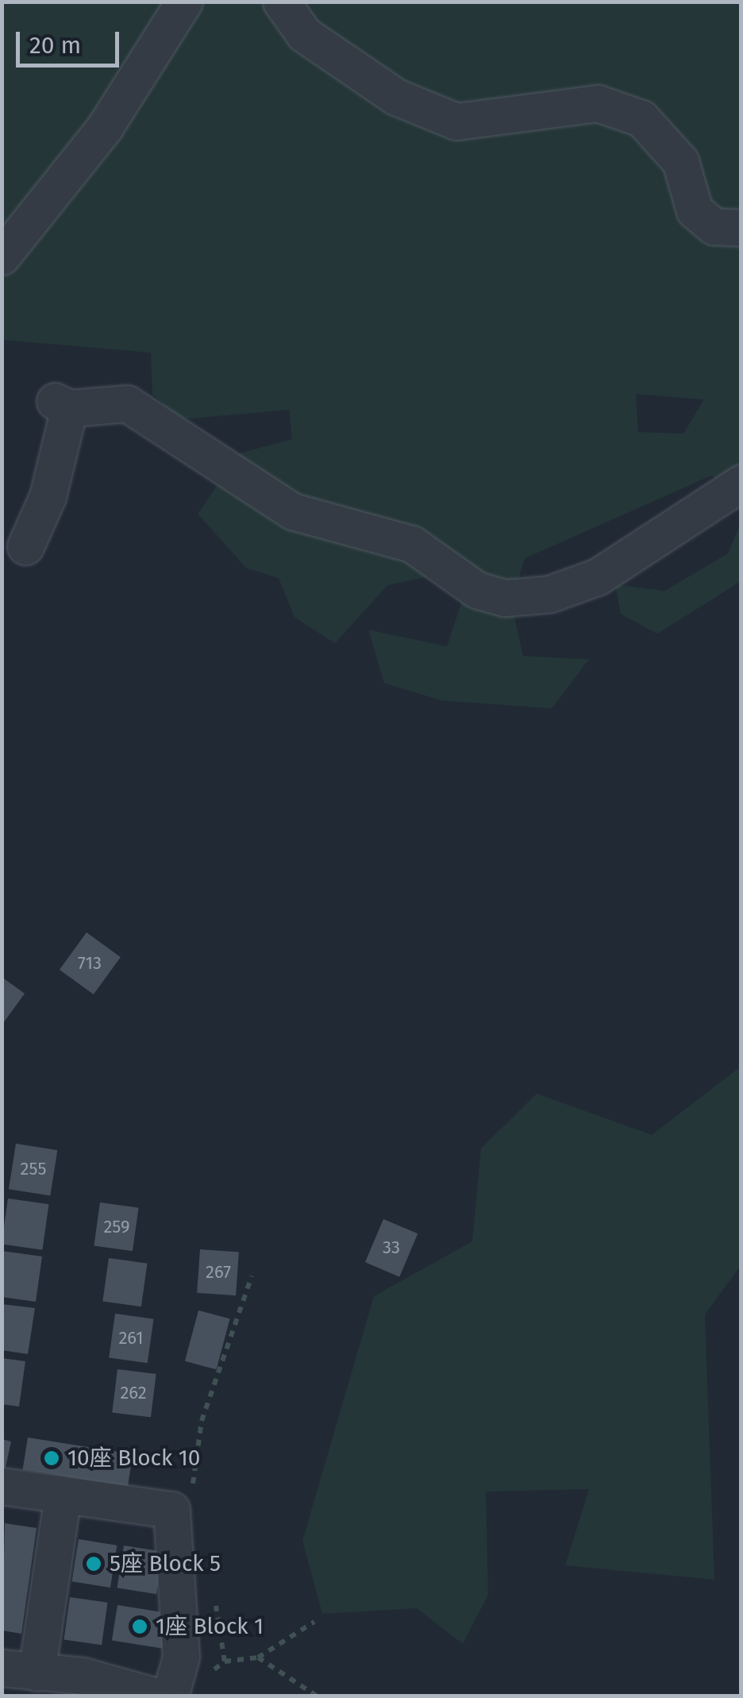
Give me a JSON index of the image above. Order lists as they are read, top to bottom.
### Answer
{
  "places": ["10座 Block 10", "5座 Block 5", "1座 Block 1"],
  "house_numbers": [
    "713",
    "255",
    "259",
    "33",
    "267",
    "261",
    "262"
  ],
  "scale_bar": "20 m"
}
